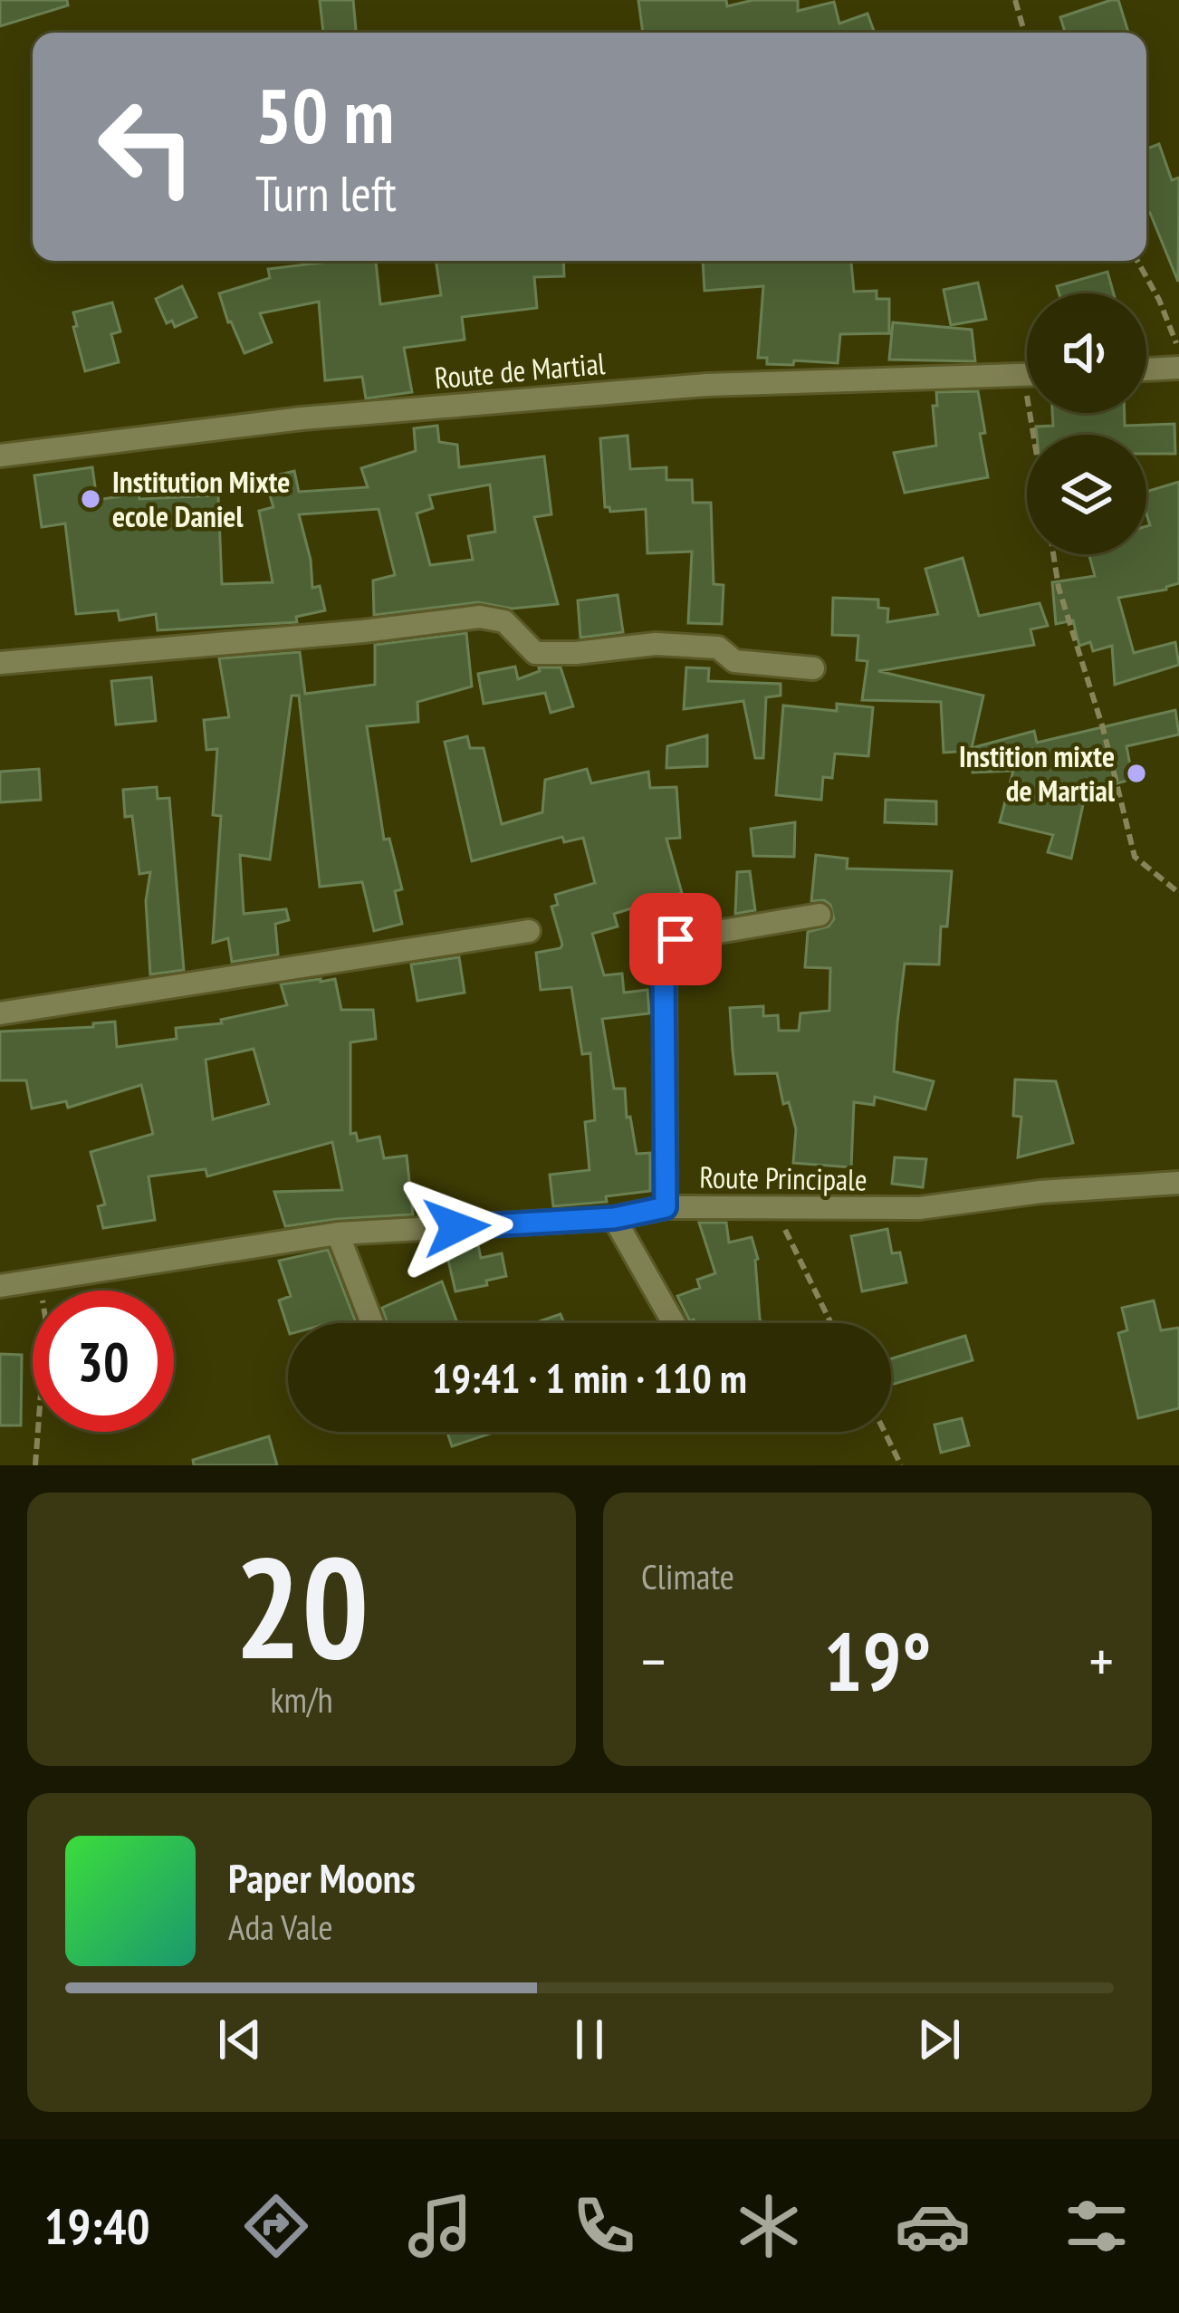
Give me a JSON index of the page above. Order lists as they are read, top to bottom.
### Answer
{
  "streets": {
    "street": ["Route de Martial", "Route Principale"]
  },
  "places": ["Institution Mixte ecole Daniel", "Instition mixte de Martial"],
  "page": {
    "turn": ["50 m", "Turn left"],
    "limit": "30",
    "trip": "19:41 · 1 min · 110 m",
    "tile": [
      ["20", "km/h"],
      "Climate"
    ],
    "heat": ["−", "19°", "+"],
    "song": ["Paper Moons", "Ada Vale"],
    "tabs": "19:40"
  }
}
